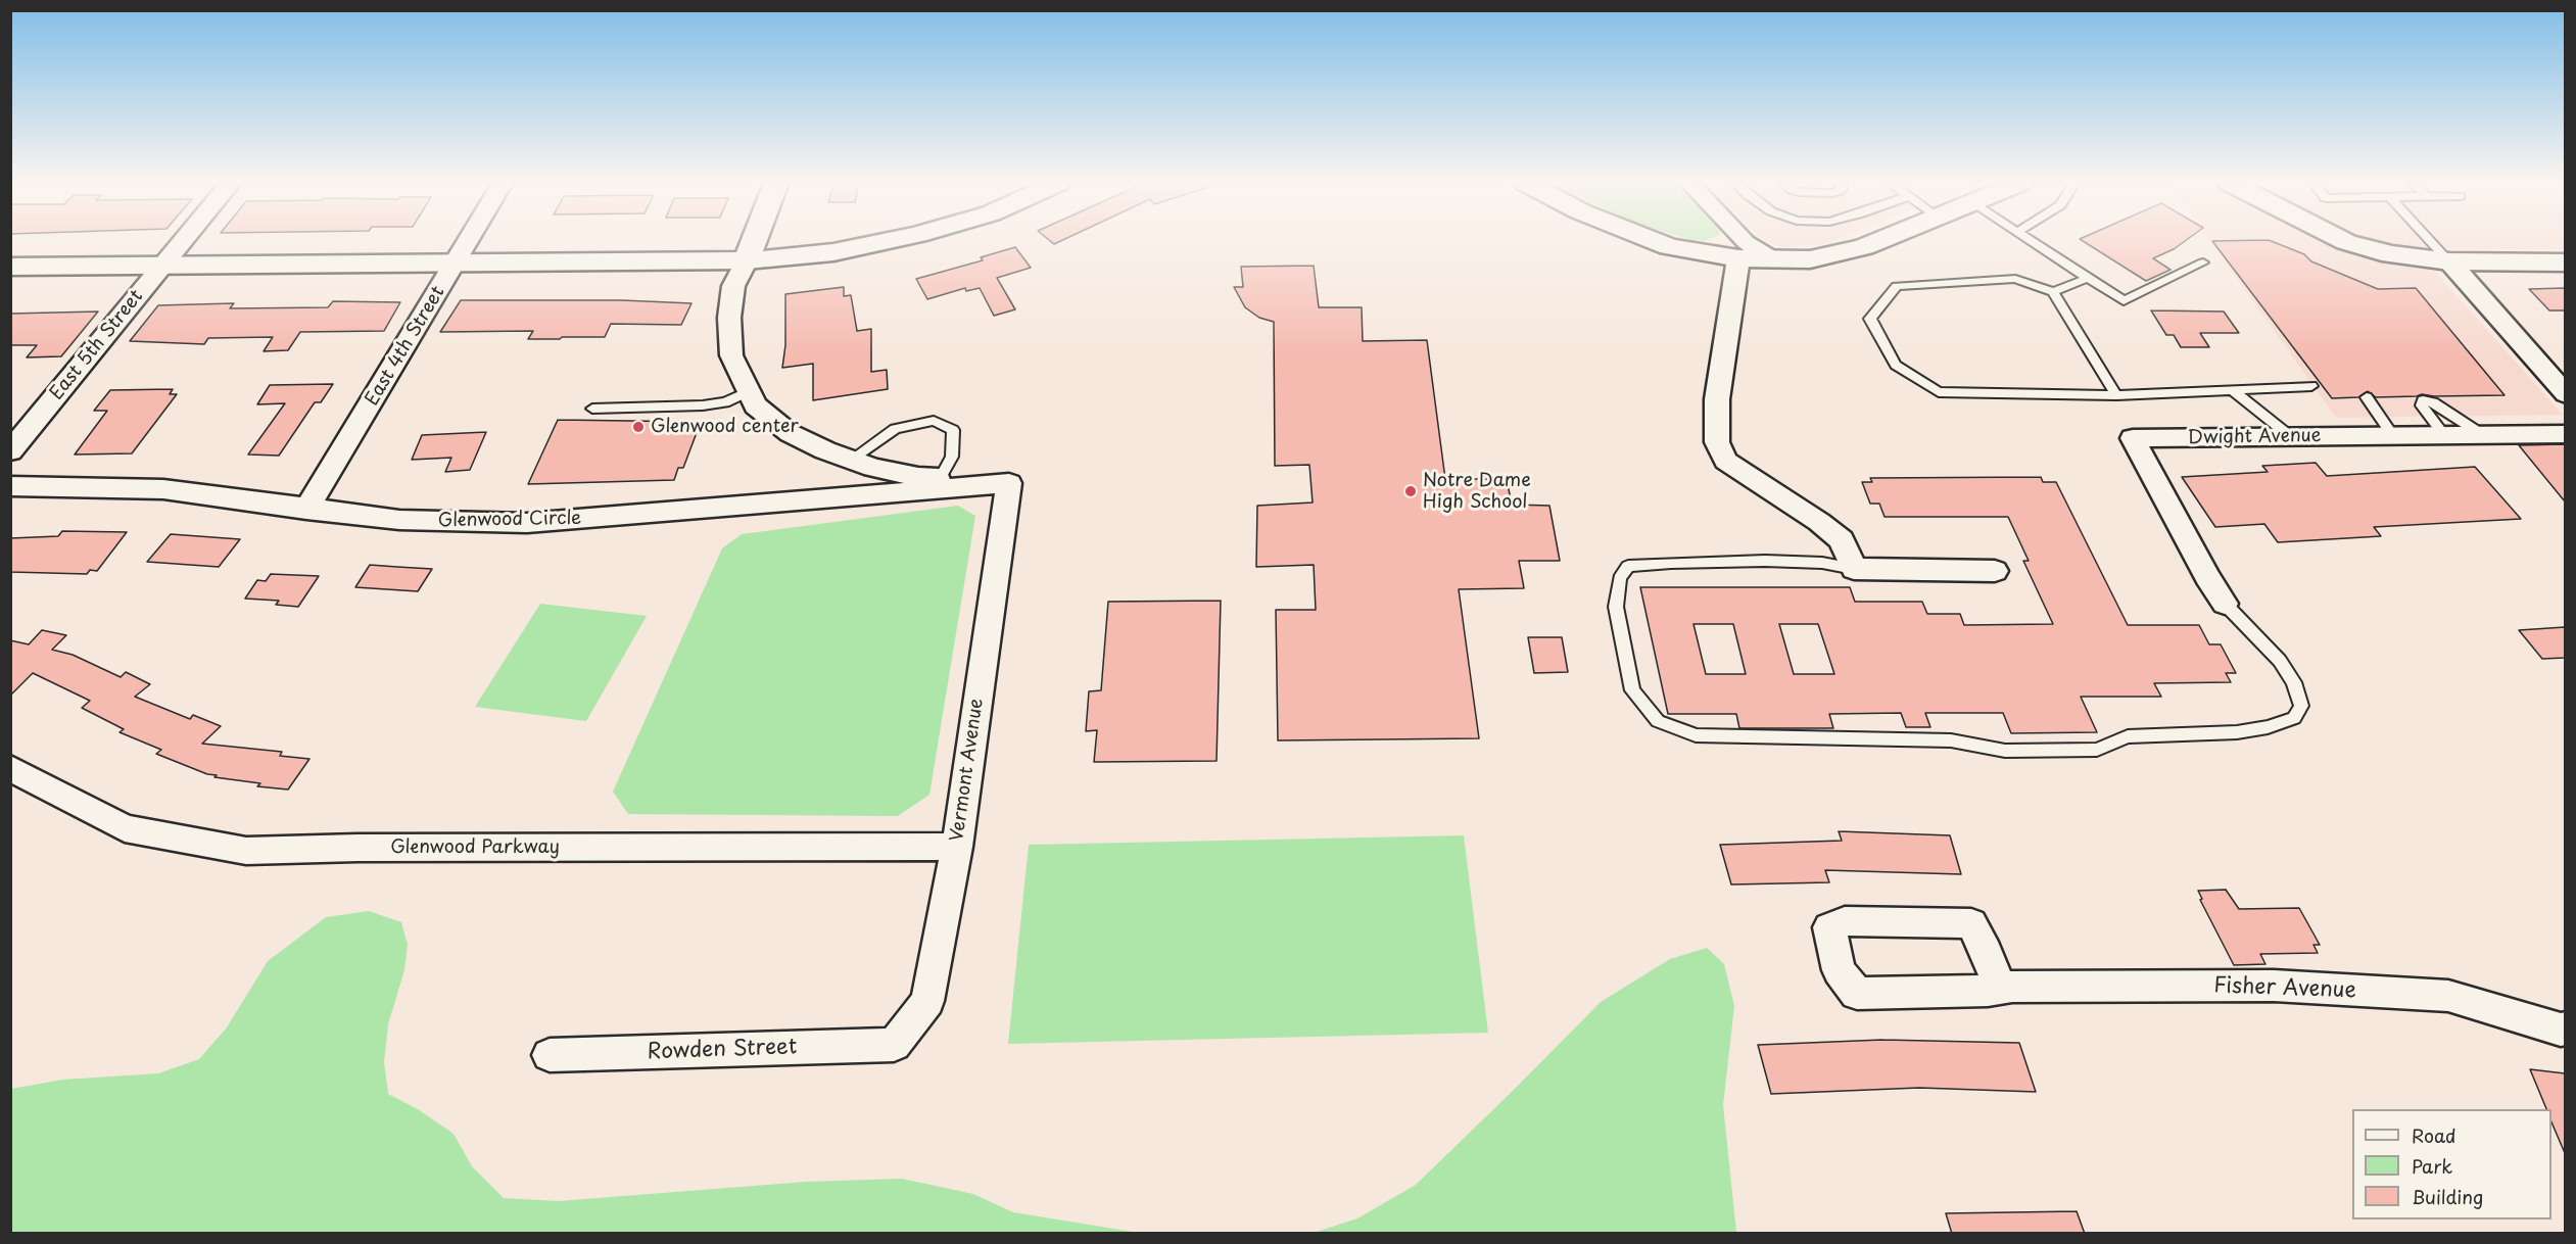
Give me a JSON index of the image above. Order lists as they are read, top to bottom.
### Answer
{
  "streets": {
    "street": [
      "East 5th Street",
      "East 4th Street",
      "Dwight Avenue",
      "Glenwood Circle",
      "Vermont Avenue",
      "Glenwood Parkway",
      "Fisher Avenue",
      "Rowden Street"
    ]
  },
  "crossings": [
    ["East 4th Street", "Glenwood Circle"],
    ["Glenwood Circle", "Vermont Avenue"],
    ["Vermont Avenue", "Glenwood Parkway"],
    ["Vermont Avenue", "Rowden Street"]
  ],
  "places": ["Glenwood center", "Notre Dame High School"],
  "legend": ["Road", "Park", "Building"]
}
